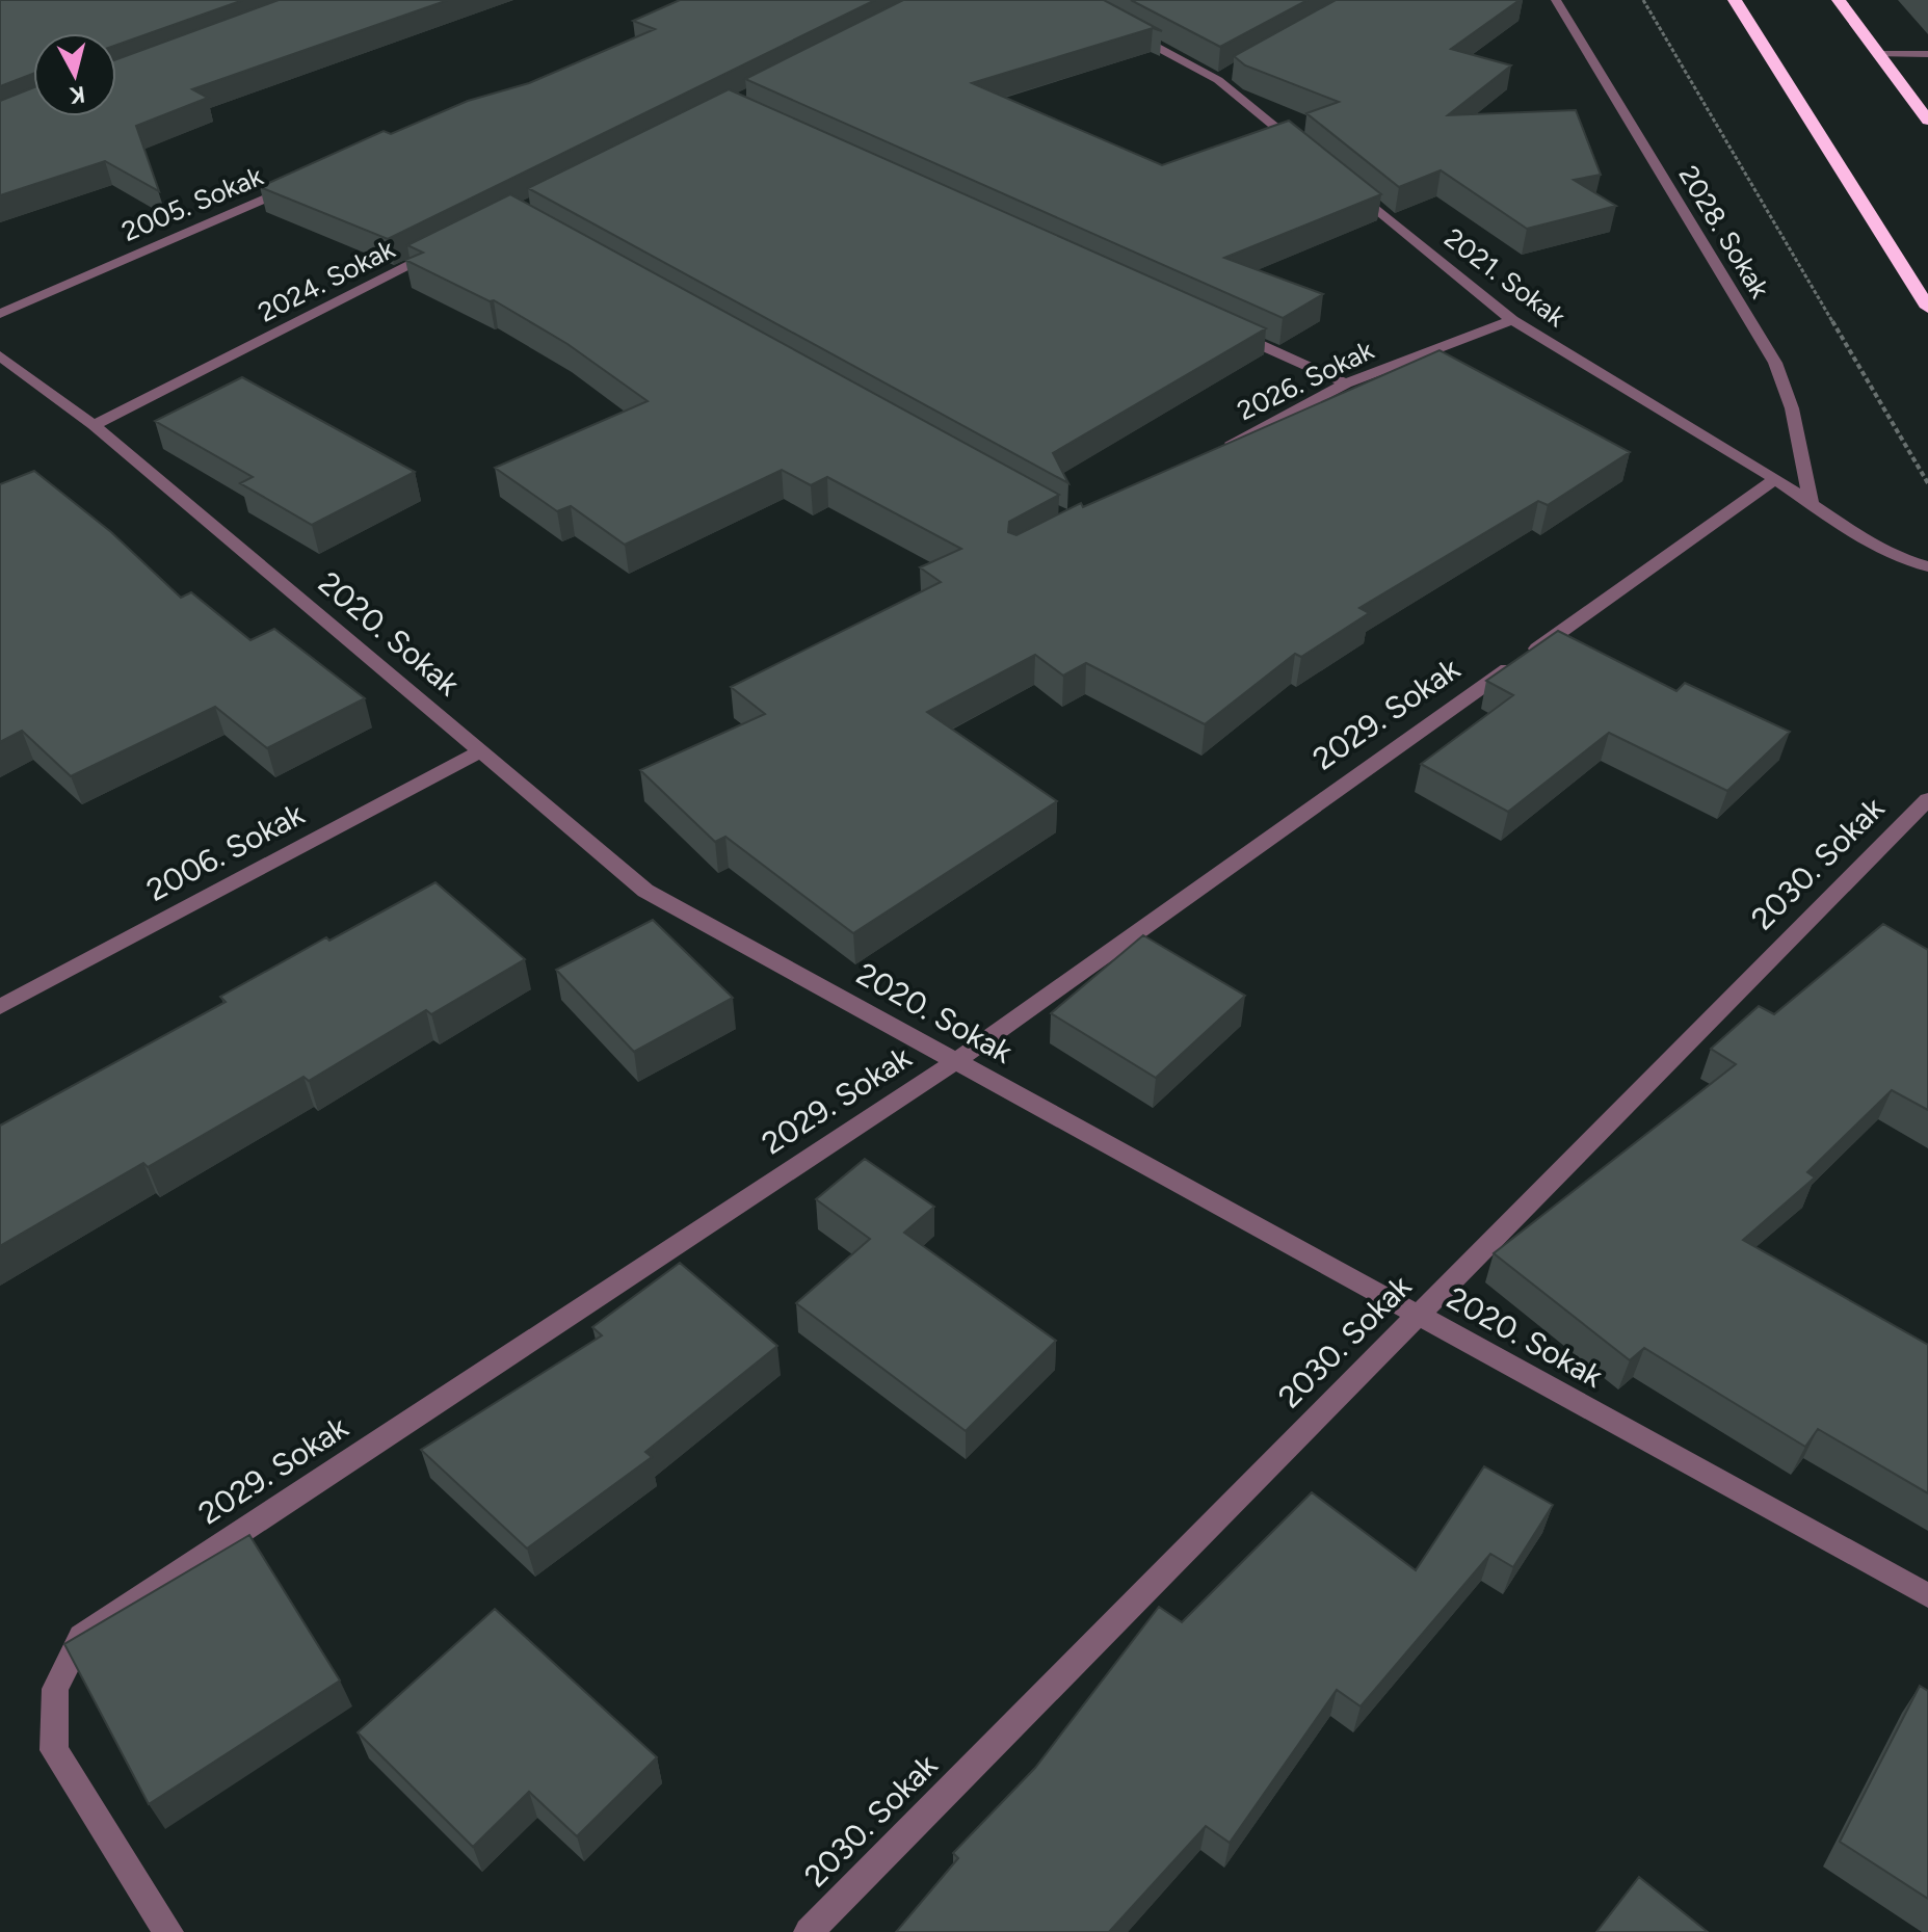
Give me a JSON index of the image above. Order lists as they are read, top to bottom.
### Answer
{
  "streets": {
    "street": [
      "2005. Sokak",
      "2028. Sokak",
      "2021. Sokak",
      "2024. Sokak",
      "2026. Sokak",
      "2020. Sokak",
      "2029. Sokak",
      "2006. Sokak",
      "2030. Sokak"
    ]
  },
  "crossings": [
    ["2028. Sokak", "2021. Sokak"],
    ["2021. Sokak", "2026. Sokak"],
    ["2021. Sokak", "2029. Sokak"],
    ["2024. Sokak", "2020. Sokak"],
    ["2020. Sokak", "2029. Sokak"],
    ["2020. Sokak", "2006. Sokak"],
    ["2020. Sokak", "2030. Sokak"]
  ],
  "north": "bottom"
}
